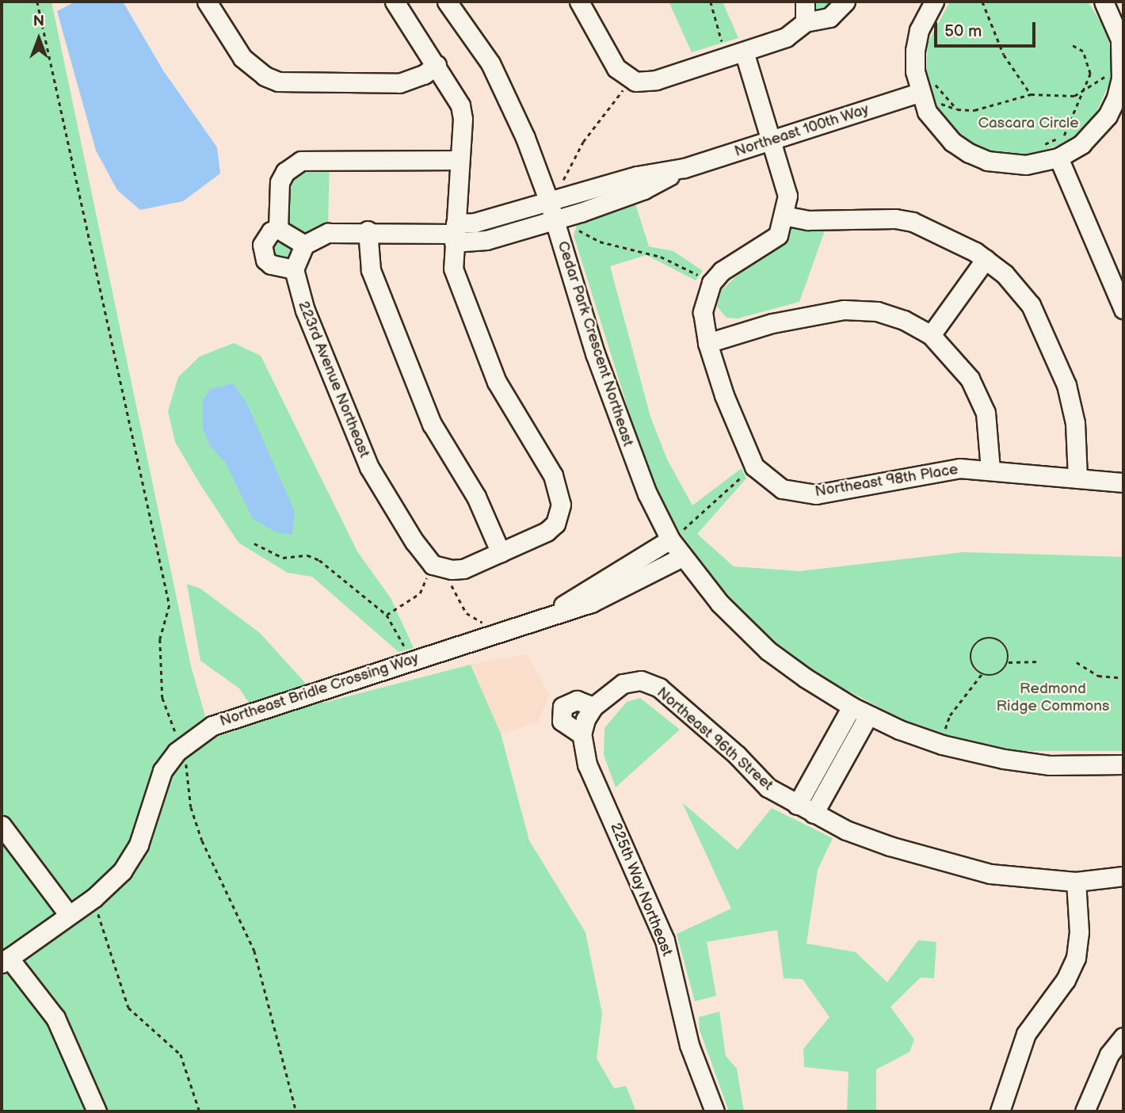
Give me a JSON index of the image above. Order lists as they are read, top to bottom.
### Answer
{
  "streets": {
    "street": [
      "Northeast 100th Way",
      "Cedar Park Crescent Northeast",
      "223rd Avenue Northeast",
      "Northeast 98th Place",
      "Northeast Bridle Crossing Way",
      "Northeast 96th Street",
      "225th Way Northeast"
    ]
  },
  "crossings": [
    ["Northeast 100th Way", "Cedar Park Crescent Northeast"],
    ["Northeast 100th Way", "223rd Avenue Northeast"],
    ["Cedar Park Crescent Northeast", "Northeast Bridle Crossing Way"]
  ],
  "parks": ["Cascara Circle", "Redmond Ridge Commons"],
  "scale_bar": "50 m",
  "north": "top"
}
